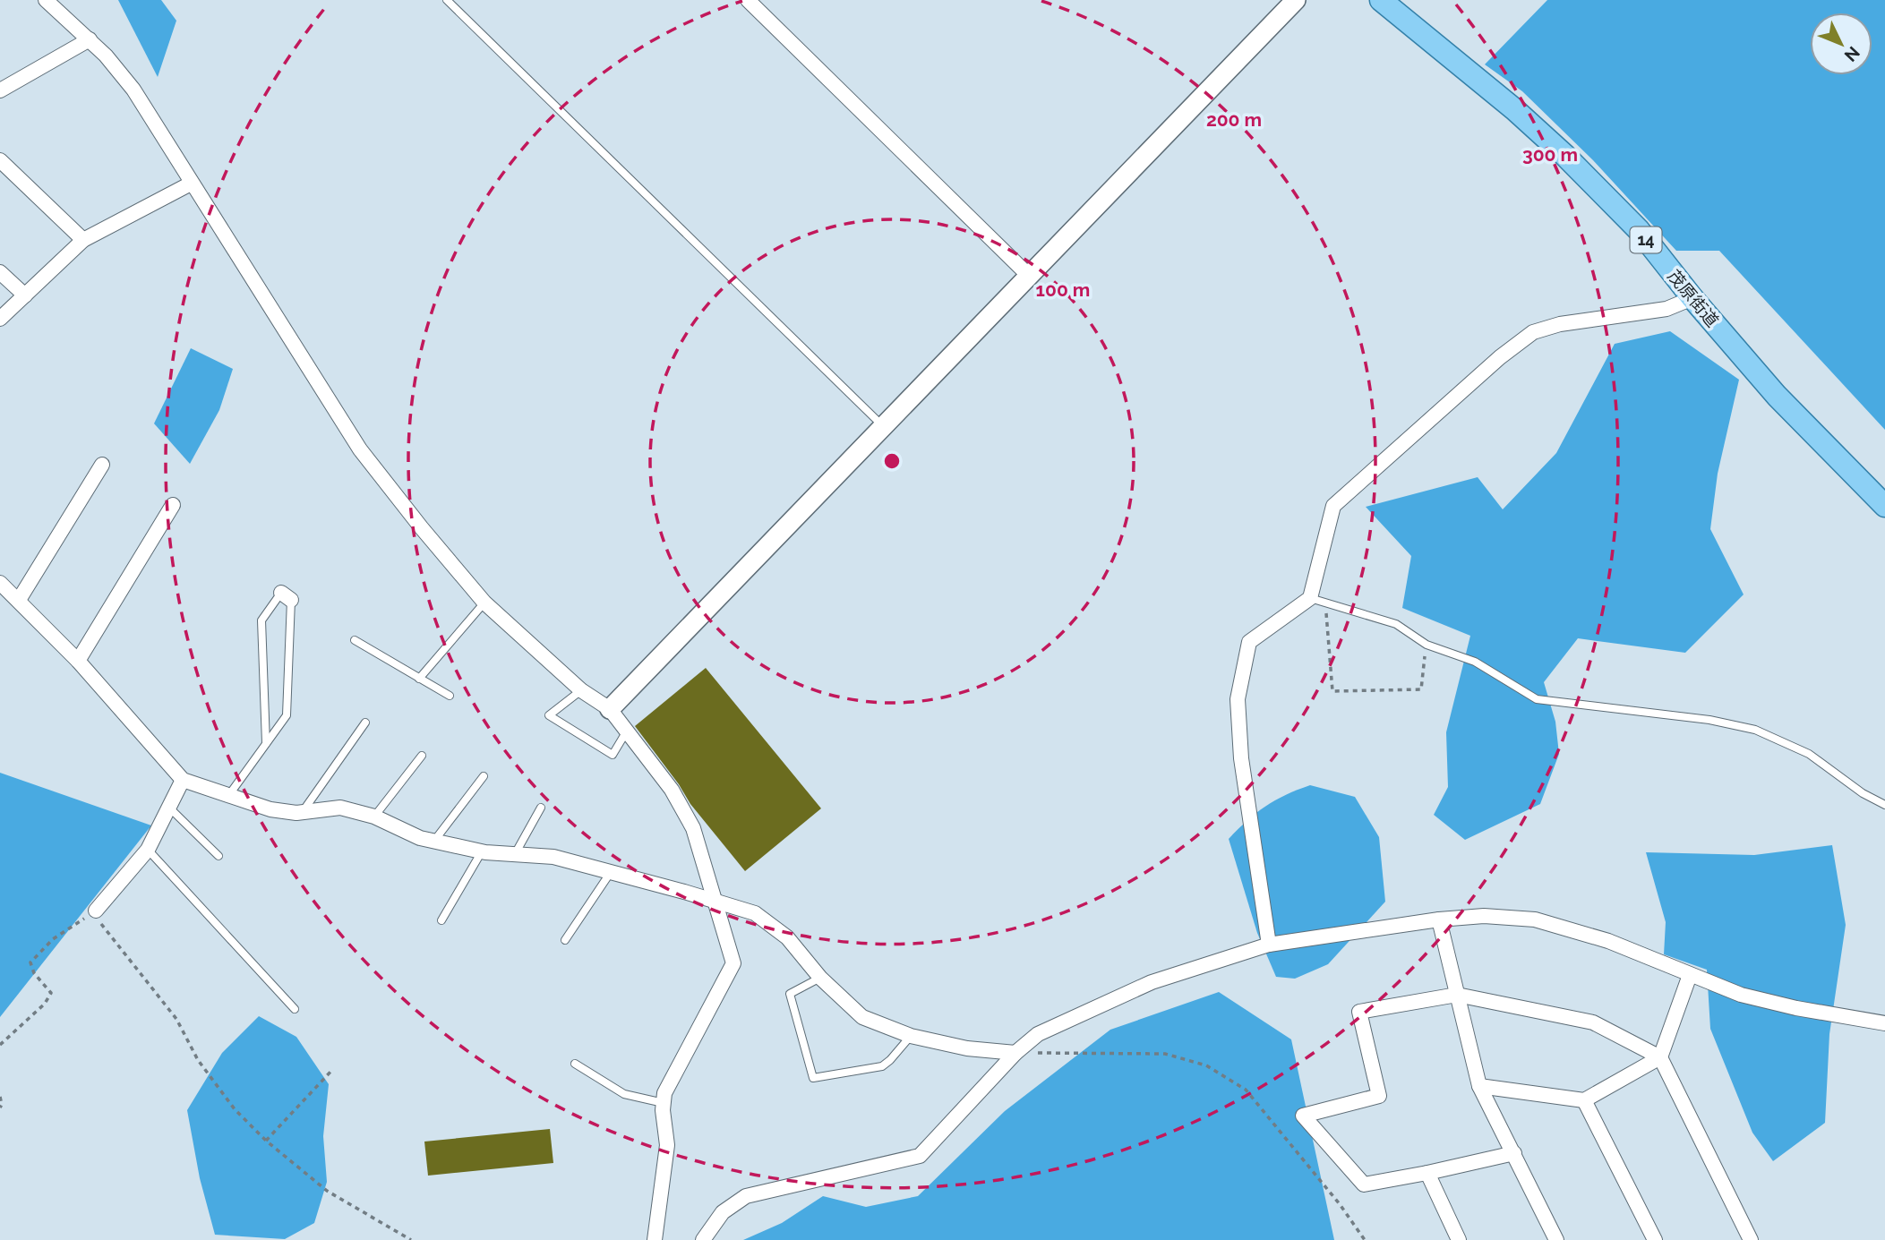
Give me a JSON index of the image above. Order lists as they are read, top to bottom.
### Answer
{
  "streets": {
    "main road": ["14", "茂原街道"]
  },
  "north": "bottom right",
  "rings": ["200 m", "300 m", "100 m"]
}
